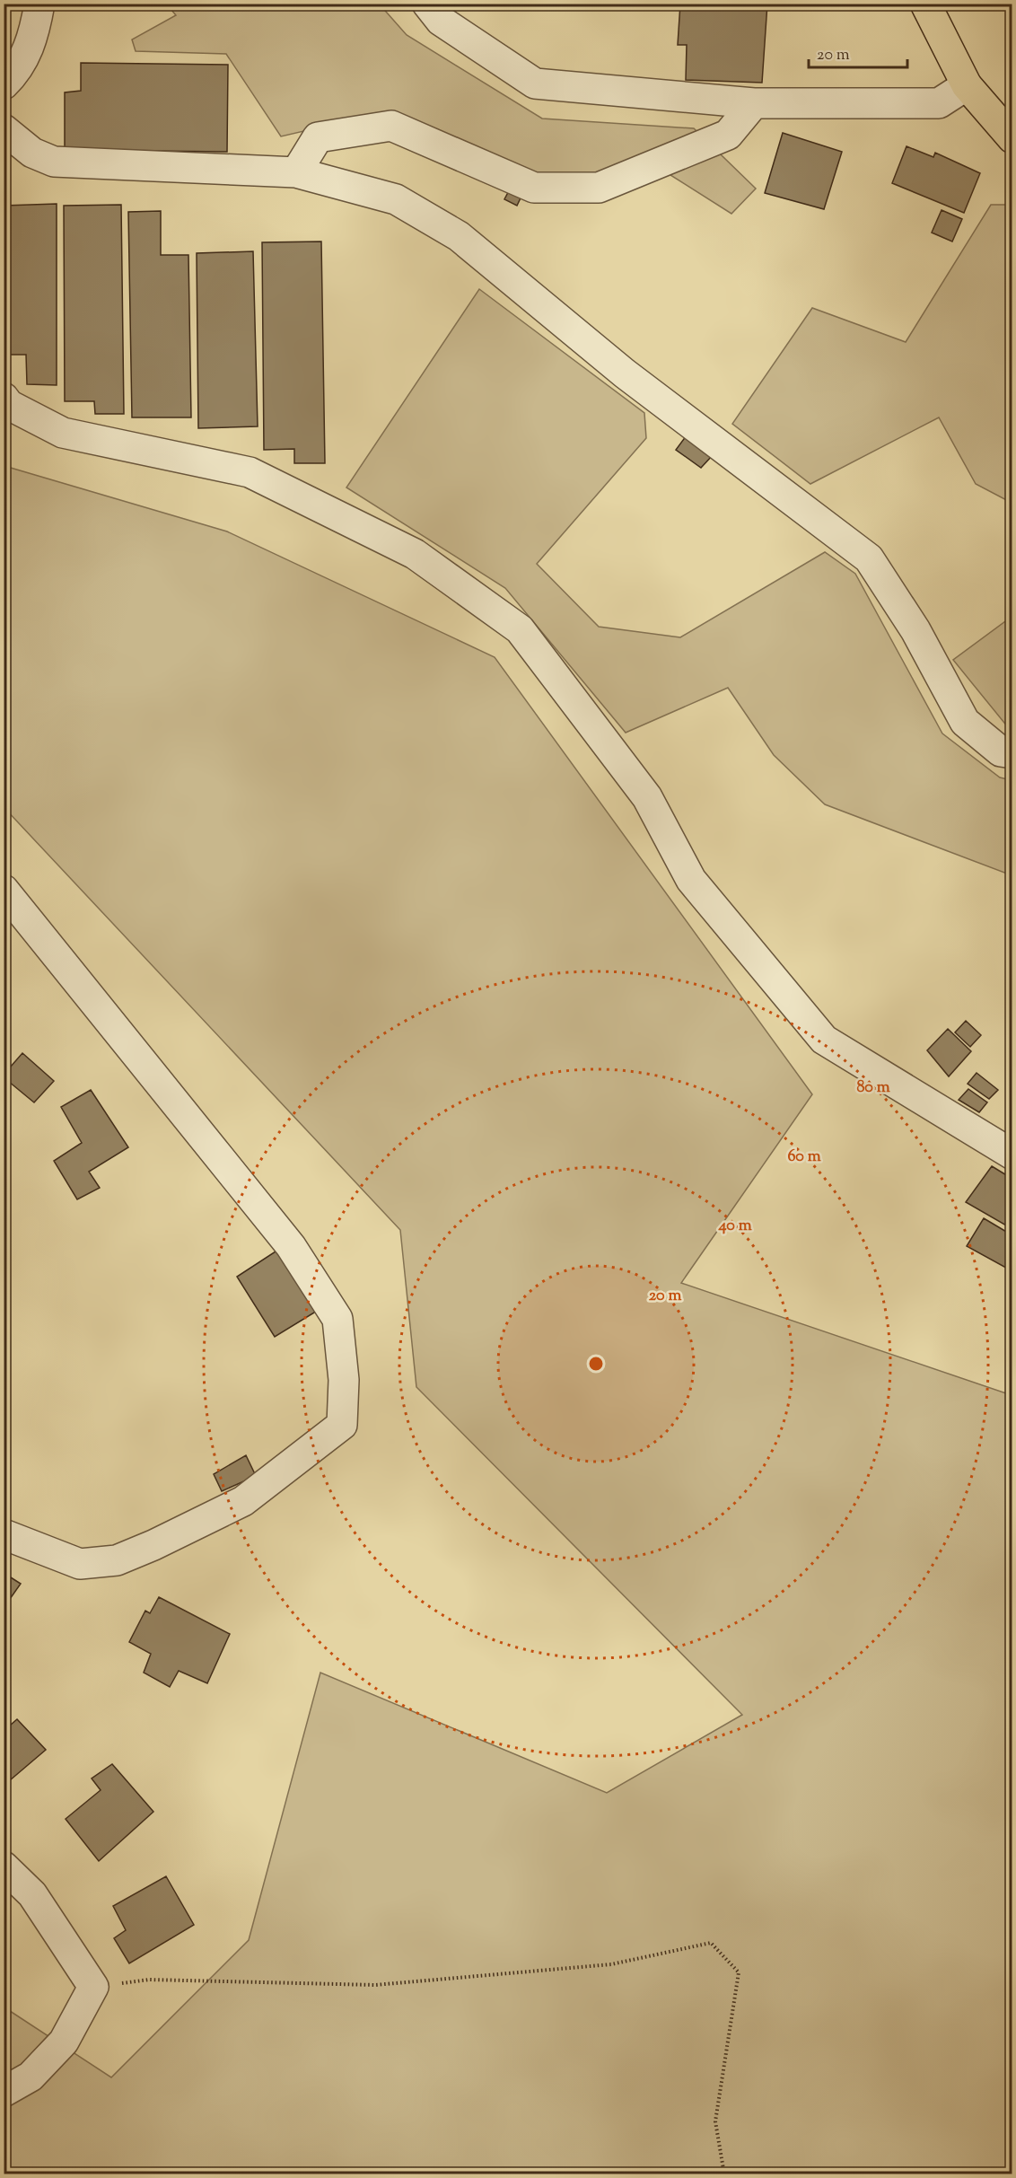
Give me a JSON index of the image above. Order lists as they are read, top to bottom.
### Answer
{
  "scale_bar": "20 m",
  "rings": [
    "80 m",
    "60 m",
    "40 m",
    "20 m"
  ]
}
